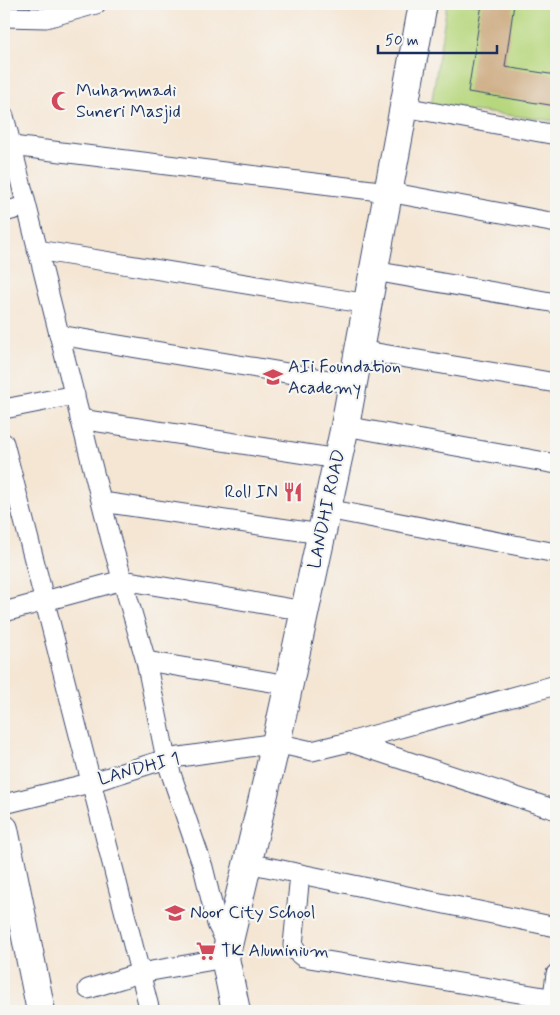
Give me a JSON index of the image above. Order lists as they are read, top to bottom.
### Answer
{
  "streets": {
    "main road": ["LANDHI ROAD"],
    "street": ["LANDHI 1"]
  },
  "crossings": [
    ["LANDHI ROAD", "LANDHI 1"]
  ],
  "places": {
    "mosque": ["Muhammadi Suneri Masjid"],
    "school or university": ["AIi Foundation Academy", "Noor City School"],
    "restaurant": ["Roll IN"],
    "supermarket": ["TK Aluminium"]
  },
  "scale_bar": "50 m"
}
